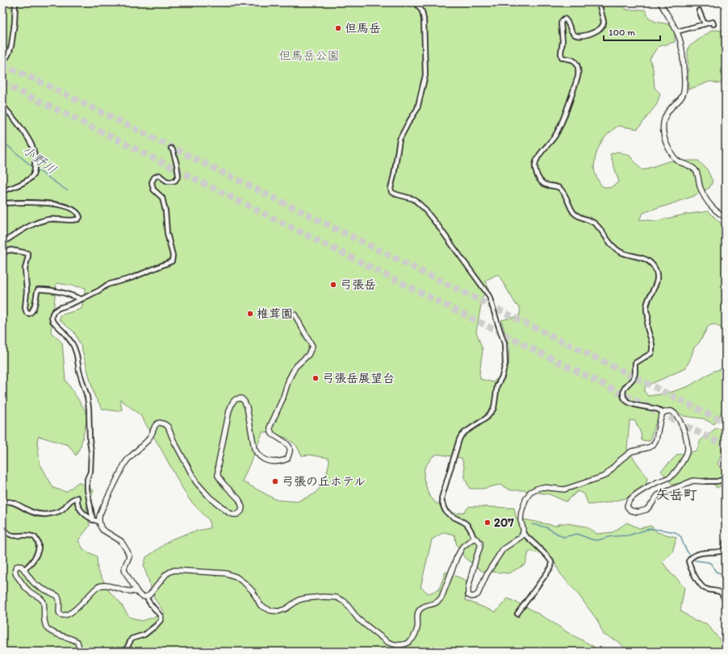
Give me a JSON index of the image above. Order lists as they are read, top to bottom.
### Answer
{
  "districts": ["矢岳町"],
  "water": ["小野川"],
  "parks": ["但馬岳公園"],
  "places": [
    "但馬岳",
    "弓張岳",
    "椎茸園",
    "弓張岳展望台",
    "弓張の丘ホテル",
    "207"
  ],
  "scale_bar": "100 m"
}
